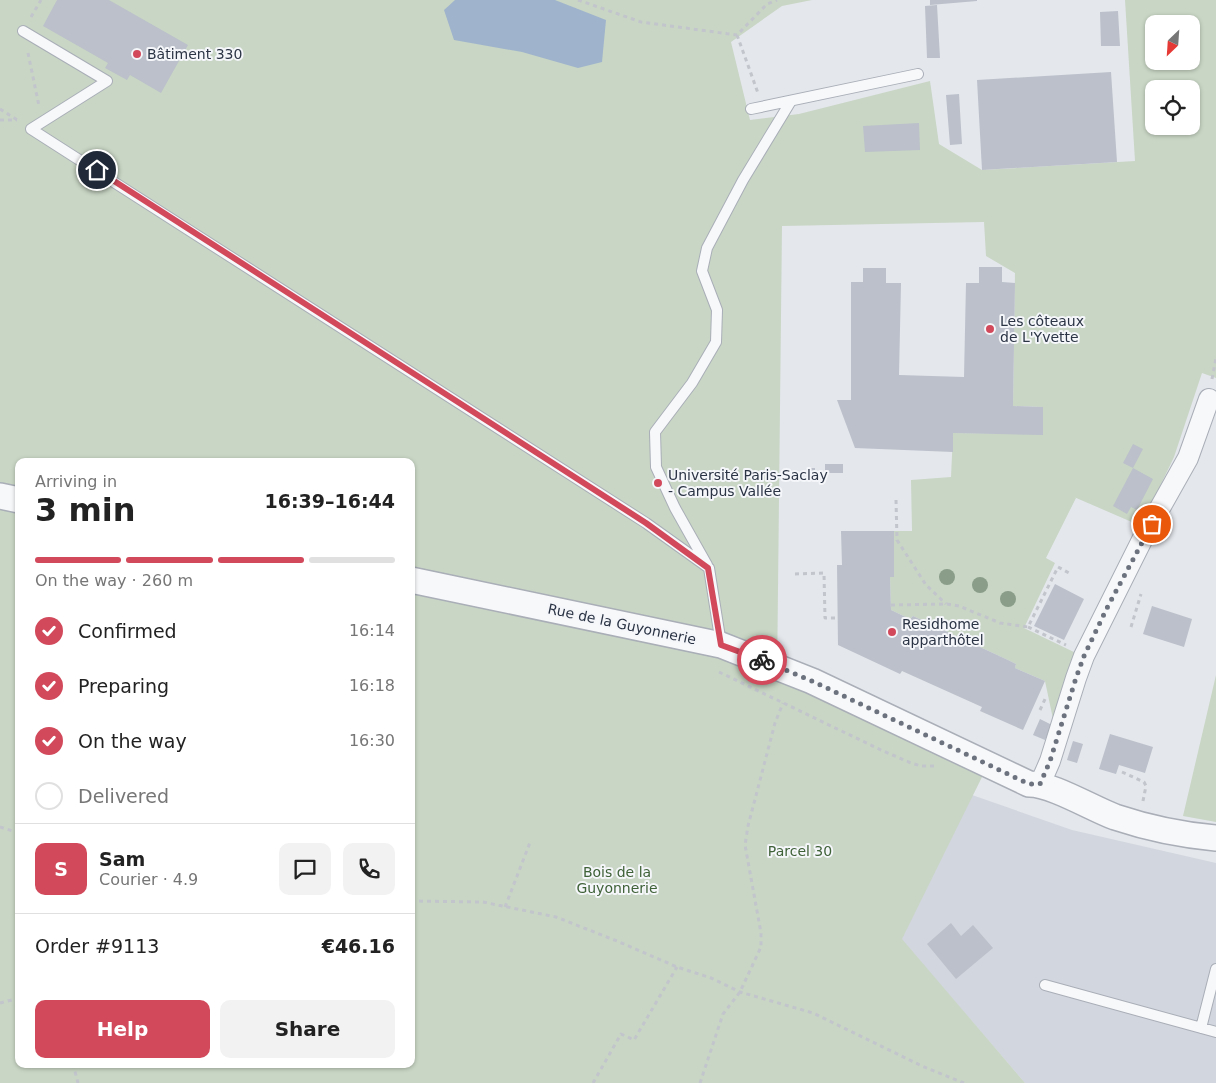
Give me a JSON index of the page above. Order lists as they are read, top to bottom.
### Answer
{
  "streets": {
    "street": ["Rue de la Guyonnerie"]
  },
  "parks": ["Parcel 30", "Bois de la Guyonnerie"],
  "places": [
    "Bâtiment 330",
    "Les côteaux de L'Yvette",
    "Université Paris-Saclay - Campus Vallée",
    "Residhome apparthôtel"
  ],
  "north": "bottom left",
  "page": {
    "heading": ["3 min", "Arriving in", "16:39–16:44"],
    "panel": [
      "Sam",
      "Courier · 4.9",
      "Order #9113",
      "€46.16"
    ],
    "bar": "On the way · 260 m",
    "list": [
      ["Confirmed", "16:14"],
      ["Preparing", "16:18"],
      ["On the way", "16:30"],
      "Delivered"
    ],
    "round": "S",
    "buttons": ["Help", "Share"]
  }
}
